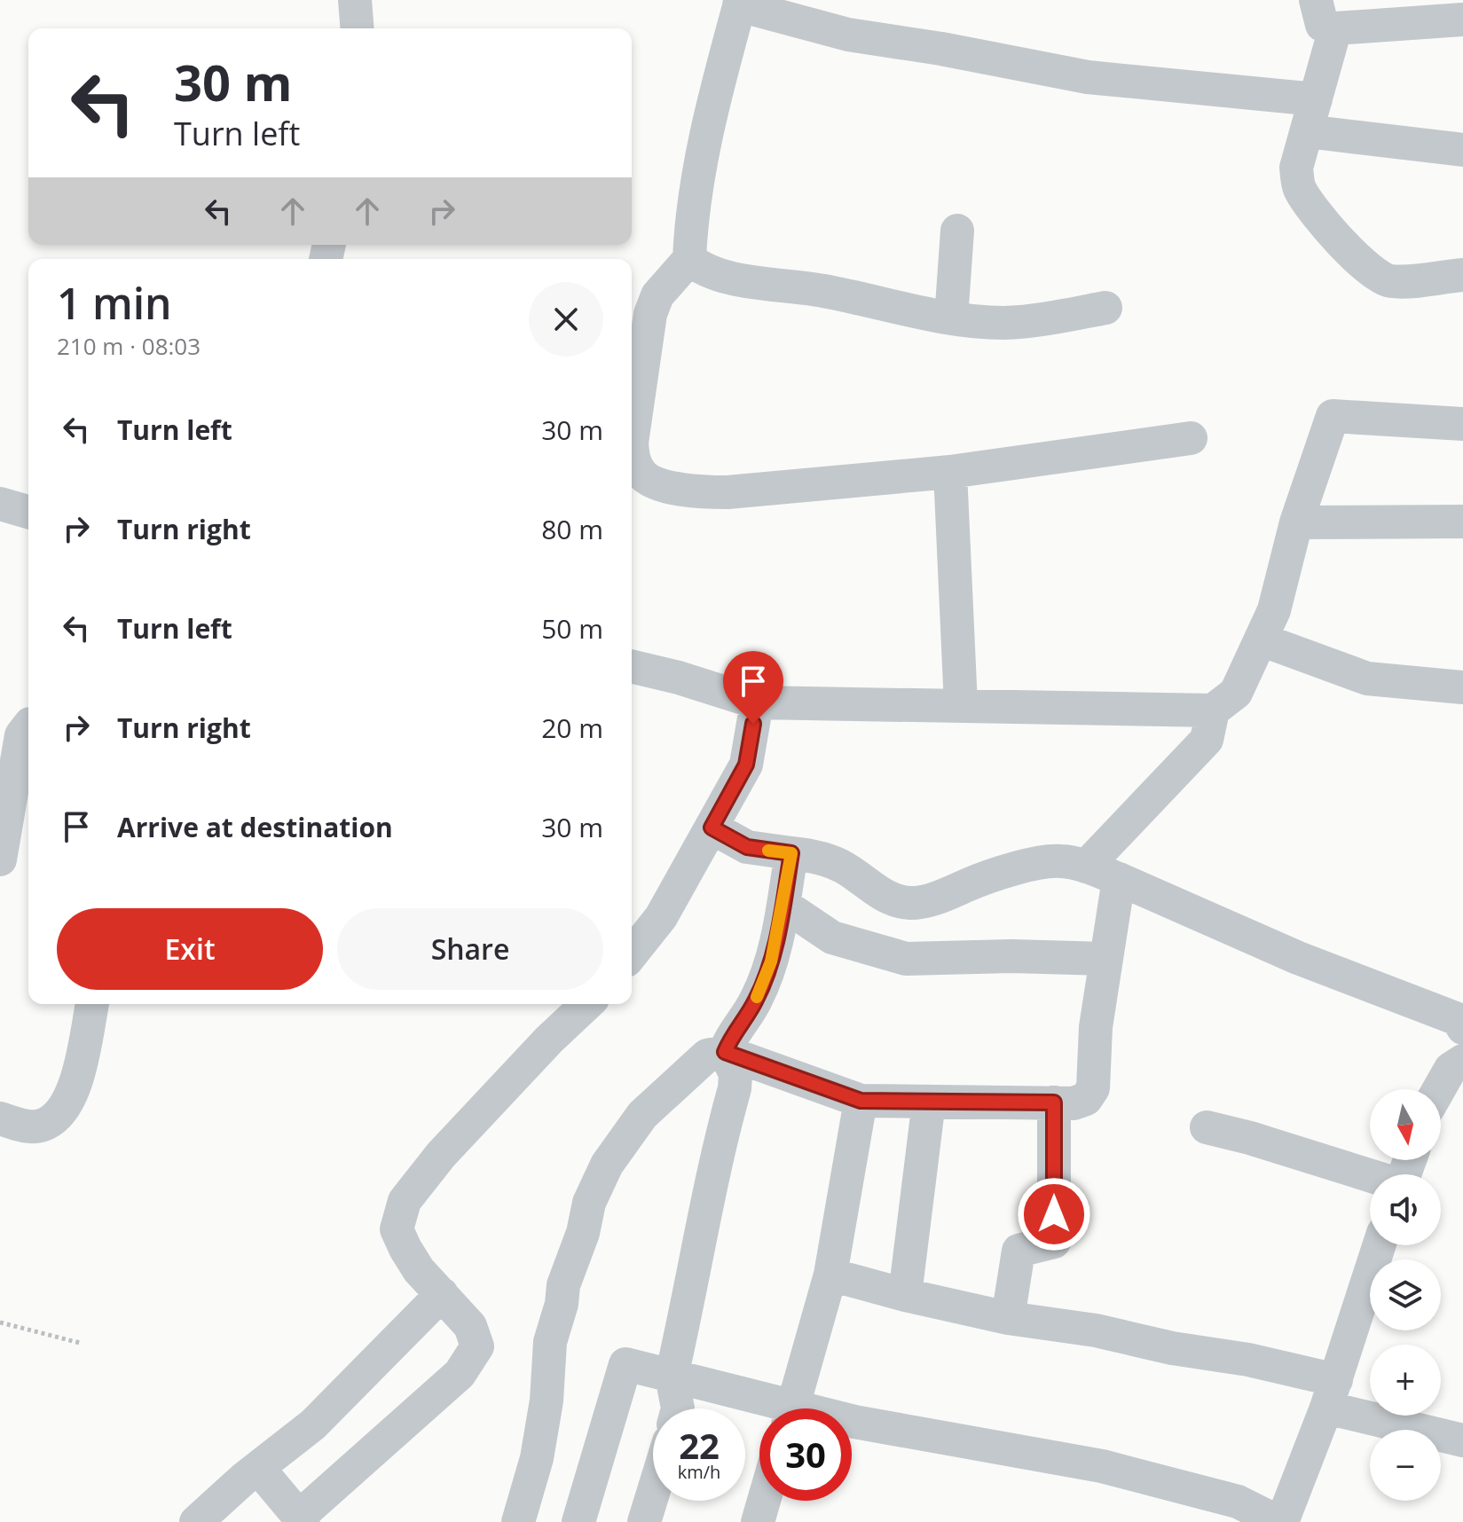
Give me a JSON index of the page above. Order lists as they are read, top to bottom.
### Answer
{
  "north": "bottom",
  "page": {
    "turn": ["30 m", "Turn left"],
    "heading": ["1 min", "210 m · 08:03"],
    "list": [
      {
        "name": "Turn left",
        "value": "30 m"
      },
      {
        "name": "Turn right",
        "value": "80 m"
      },
      {
        "name": "Turn left",
        "value": "50 m"
      },
      {
        "name": "Turn right",
        "value": "20 m"
      },
      {
        "name": "Arrive at destination",
        "value": "30 m"
      }
    ],
    "buttons": ["Exit", "Share"],
    "map_buttons": ["+", "−"],
    "speed": "22 km/h",
    "limit": "30"
  }
}
